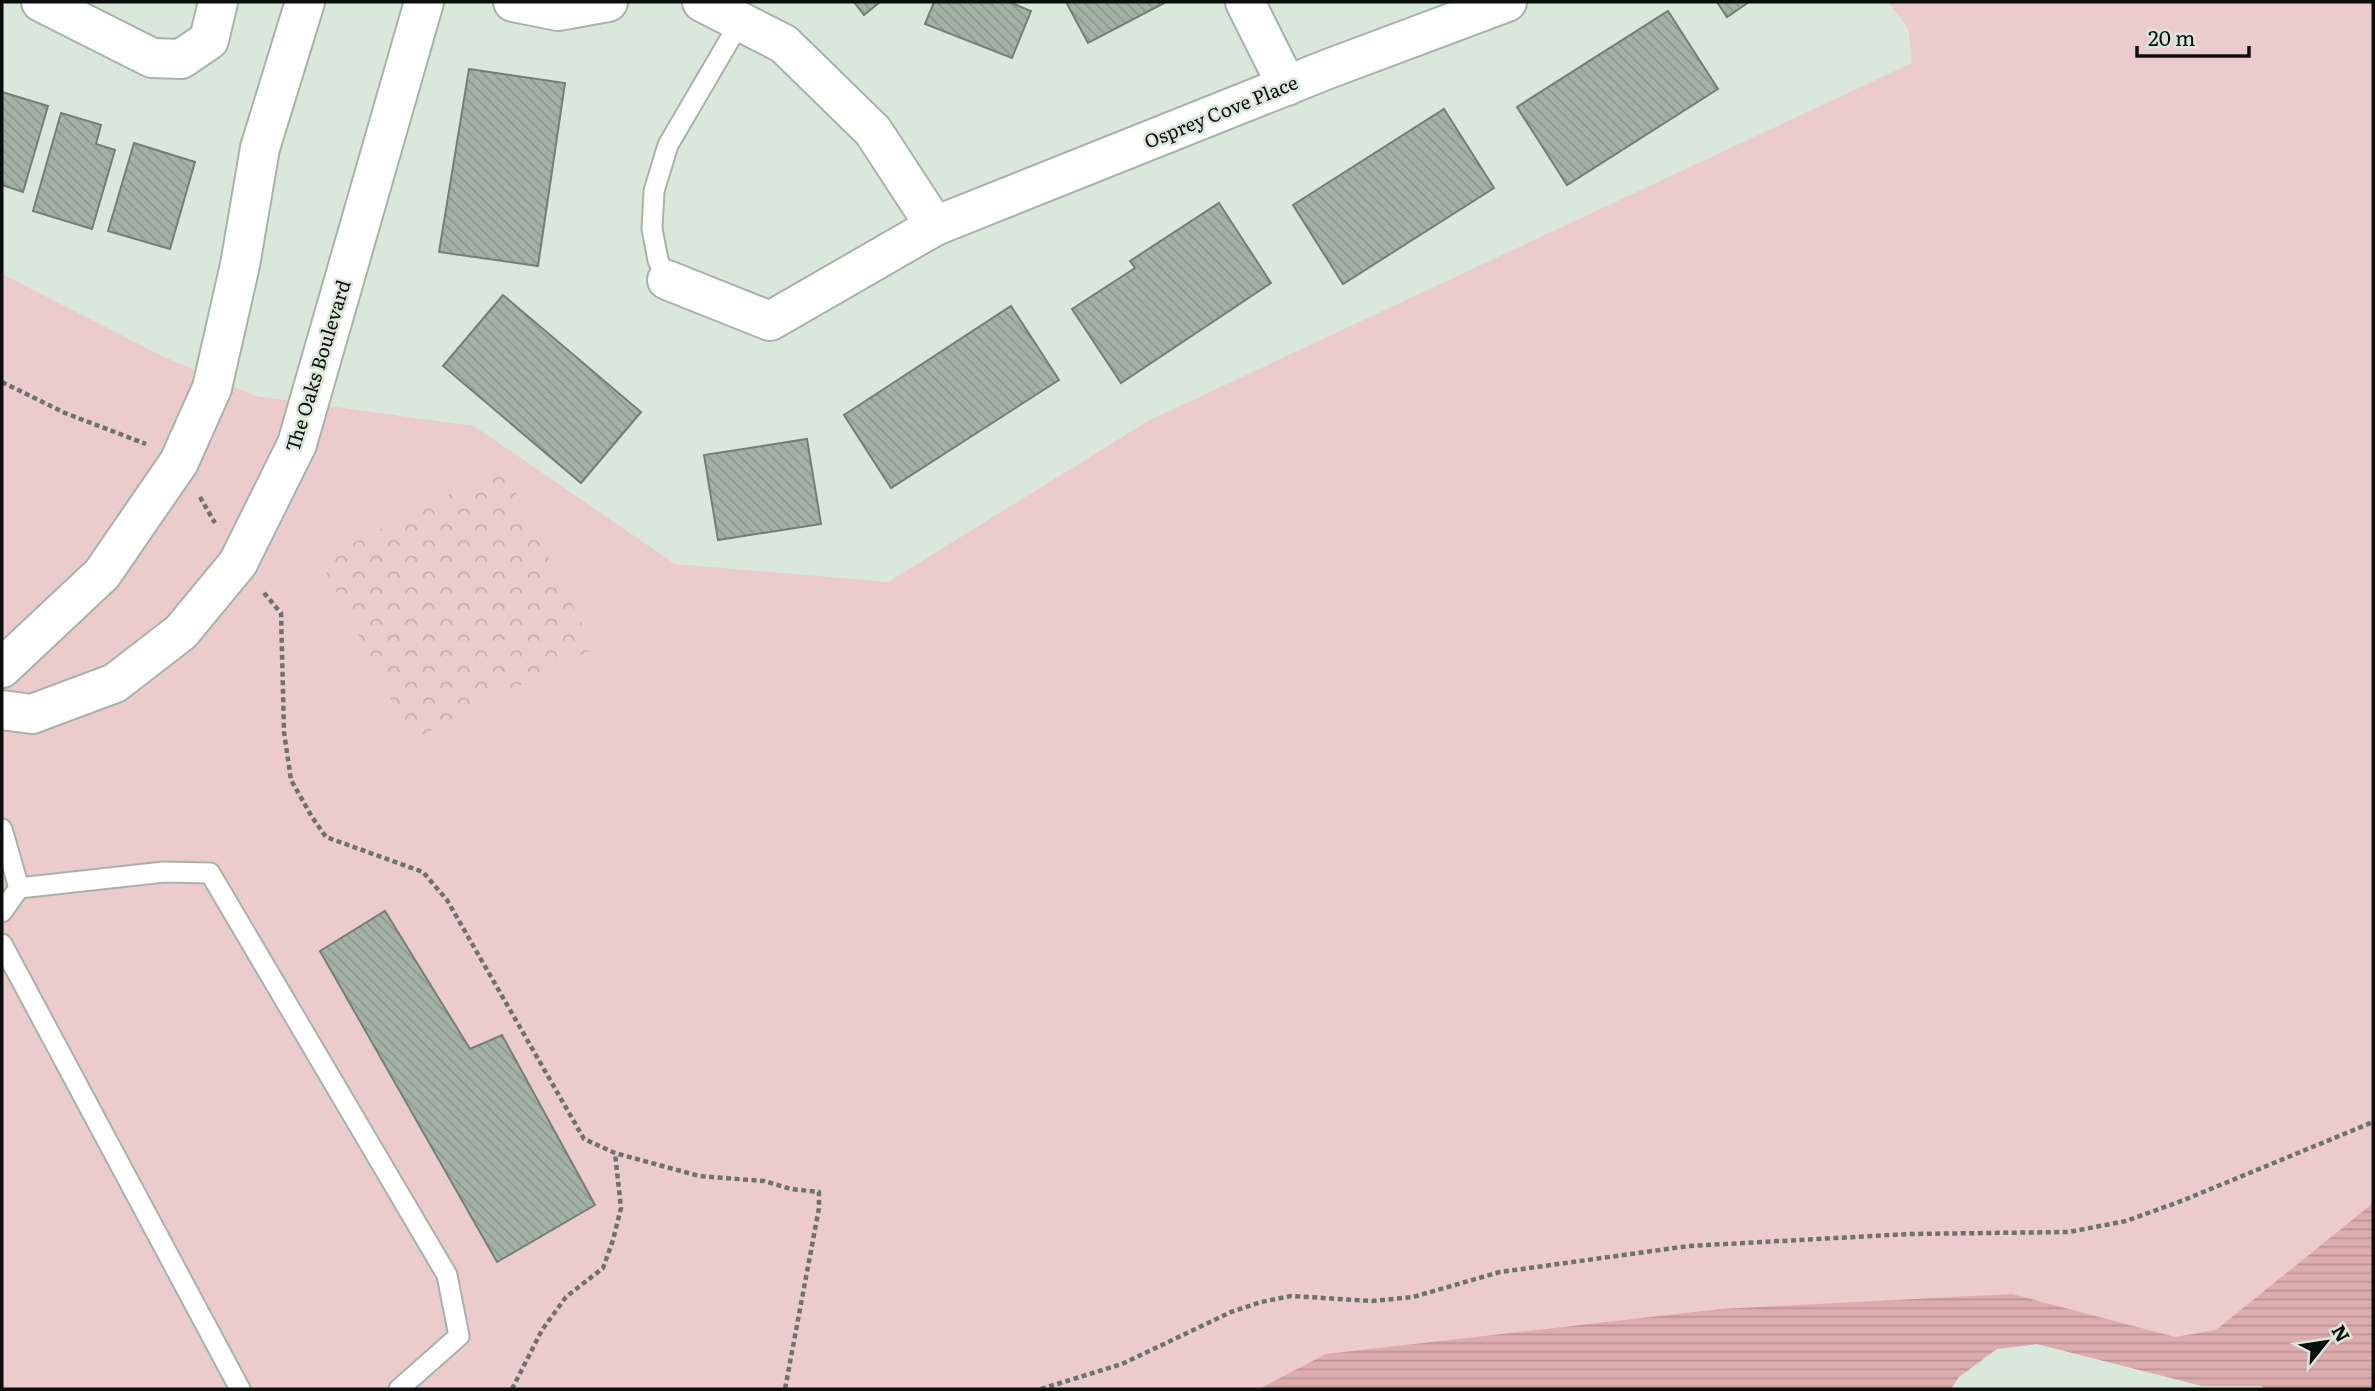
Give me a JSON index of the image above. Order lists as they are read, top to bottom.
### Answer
{
  "streets": {
    "street": ["Osprey Cove Place", "The Oaks Boulevard"]
  },
  "scale_bar": "20 m",
  "north": "top right"
}
